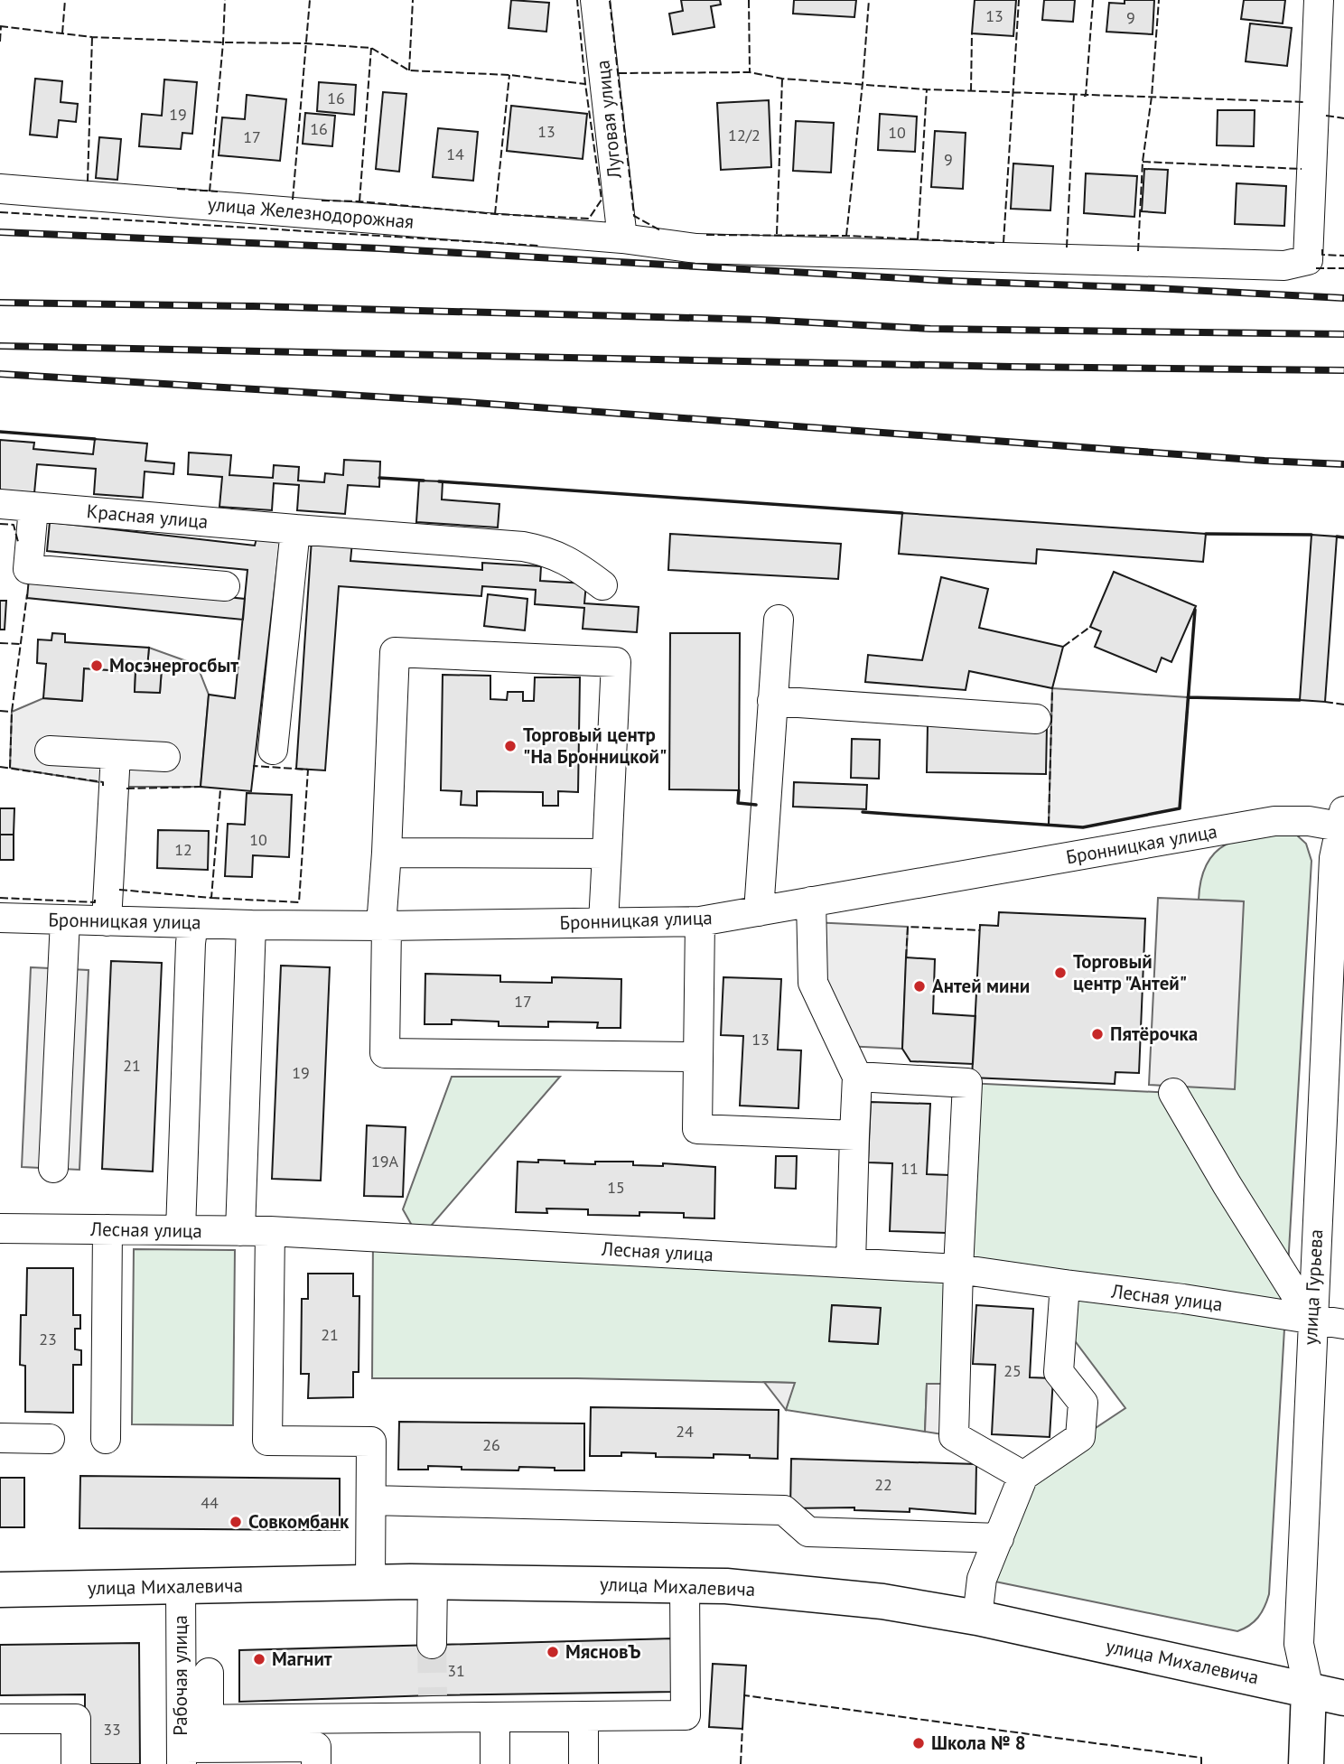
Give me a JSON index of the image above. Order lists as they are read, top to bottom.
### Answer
{
  "streets": {
    "main road": ["улица Гурьева", "улица Михалевича"],
    "street": [
      "Луговая улица",
      "улица Железнодорожная",
      "Красная улица",
      "Бронницкая улица",
      "Лесная улица",
      "Рабочая улица"
    ]
  },
  "crossings": [
    ["Луговая улица", "улица Железнодорожная"],
    ["Бронницкая улица", "улица Гурьева"],
    ["Лесная улица", "улица Гурьева"],
    ["улица Гурьева", "улица Михалевича"],
    ["улица Михалевича", "Рабочая улица"]
  ],
  "places": [
    "Мосэнергосбыт",
    "Торговый центр \"На Бронницкой\"",
    "Торговый центр \"Антей\"",
    "Антей мини",
    "Пятёрочка",
    "Совкомбанк",
    "МясновЪ",
    "Магнит",
    "Школа № 8"
  ],
  "house_numbers": [
    "13",
    "9",
    "16",
    "19",
    "16",
    "13",
    "10",
    "12/2",
    "17",
    "14",
    "9",
    "10",
    "12",
    "17",
    "13",
    "21",
    "19",
    "19А",
    "11",
    "15",
    "21",
    "23",
    "25",
    "24",
    "26",
    "22",
    "44",
    "31",
    "33"
  ]
}
